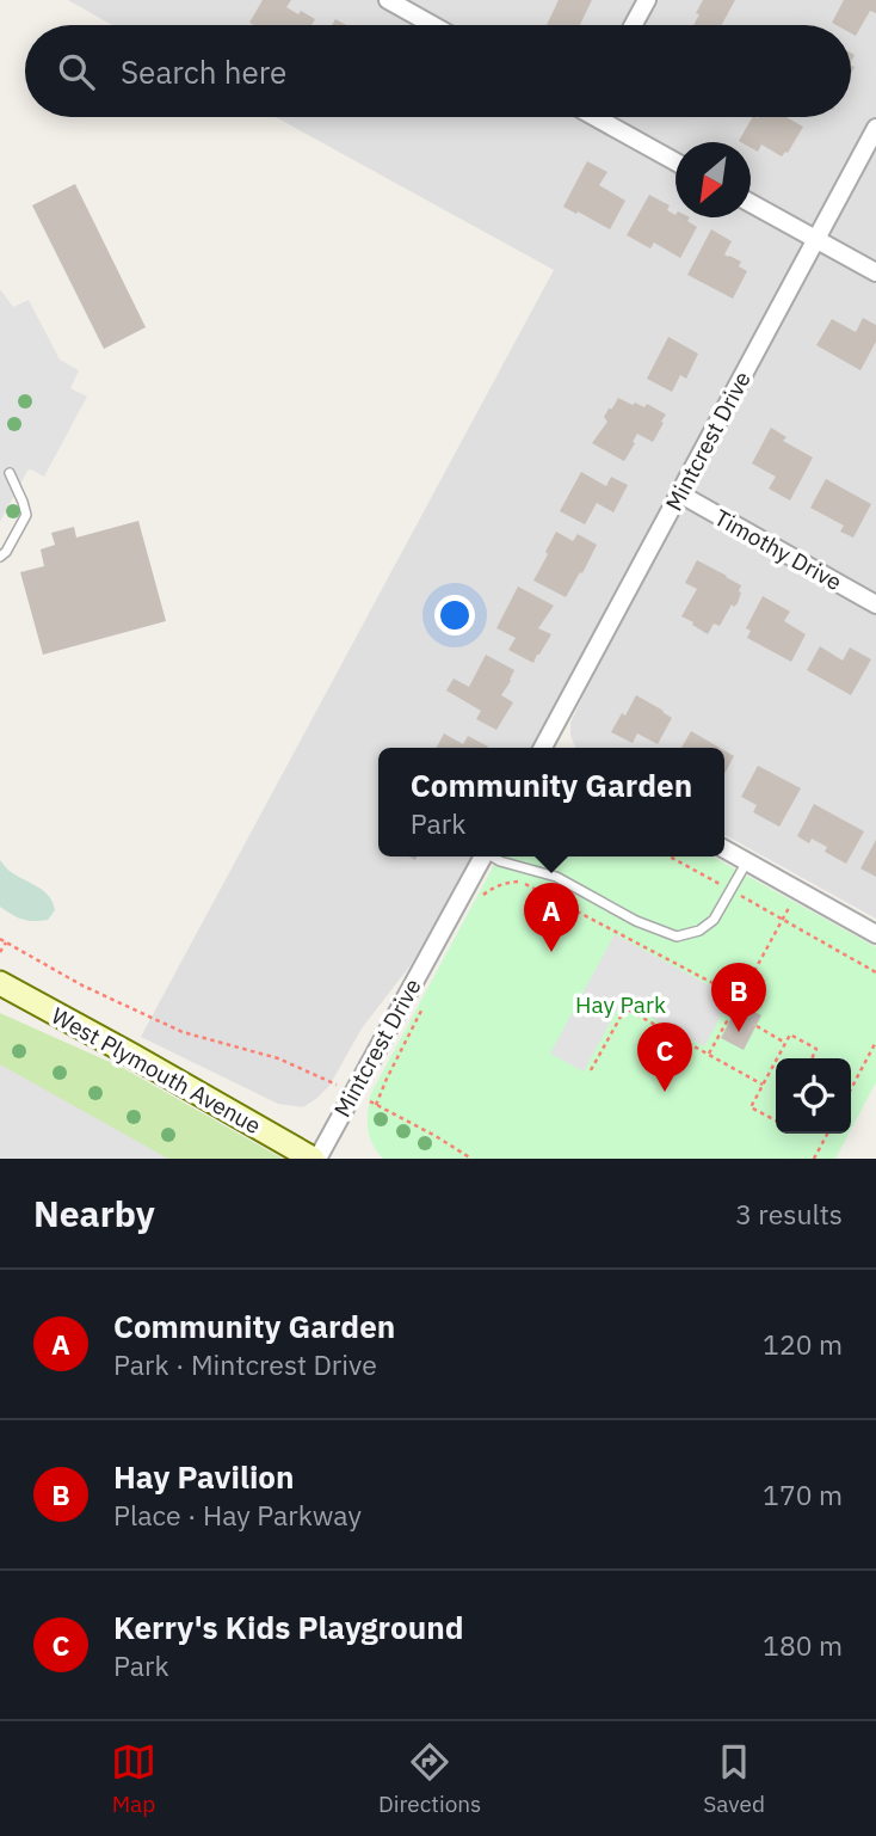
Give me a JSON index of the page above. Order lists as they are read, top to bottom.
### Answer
{
  "streets": {
    "main road": ["West Plymouth Avenue"],
    "street": ["Mintcrest Drive", "Timothy Drive"]
  },
  "crossings": [
    ["Mintcrest Drive", "Timothy Drive"],
    ["Mintcrest Drive", "West Plymouth Avenue"]
  ],
  "parks": ["Hay Park"],
  "north": "bottom left",
  "page": {
    "search": "Search here",
    "popup": ["Community Garden", "Park"],
    "pins": ["A", "B", "C"],
    "heading": ["Nearby", "3 results"],
    "list": [
      {
        "mark": "A",
        "name": "Community Garden",
        "note": "Park · Mintcrest Drive",
        "value": "120 m"
      },
      {
        "mark": "B",
        "name": "Hay Pavilion",
        "note": "Place · Hay Parkway",
        "value": "170 m"
      },
      {
        "mark": "C",
        "name": "Kerry's Kids Playground",
        "note": "Park",
        "value": "180 m"
      }
    ],
    "nav": ["Map", "Directions", "Saved"]
  }
}
